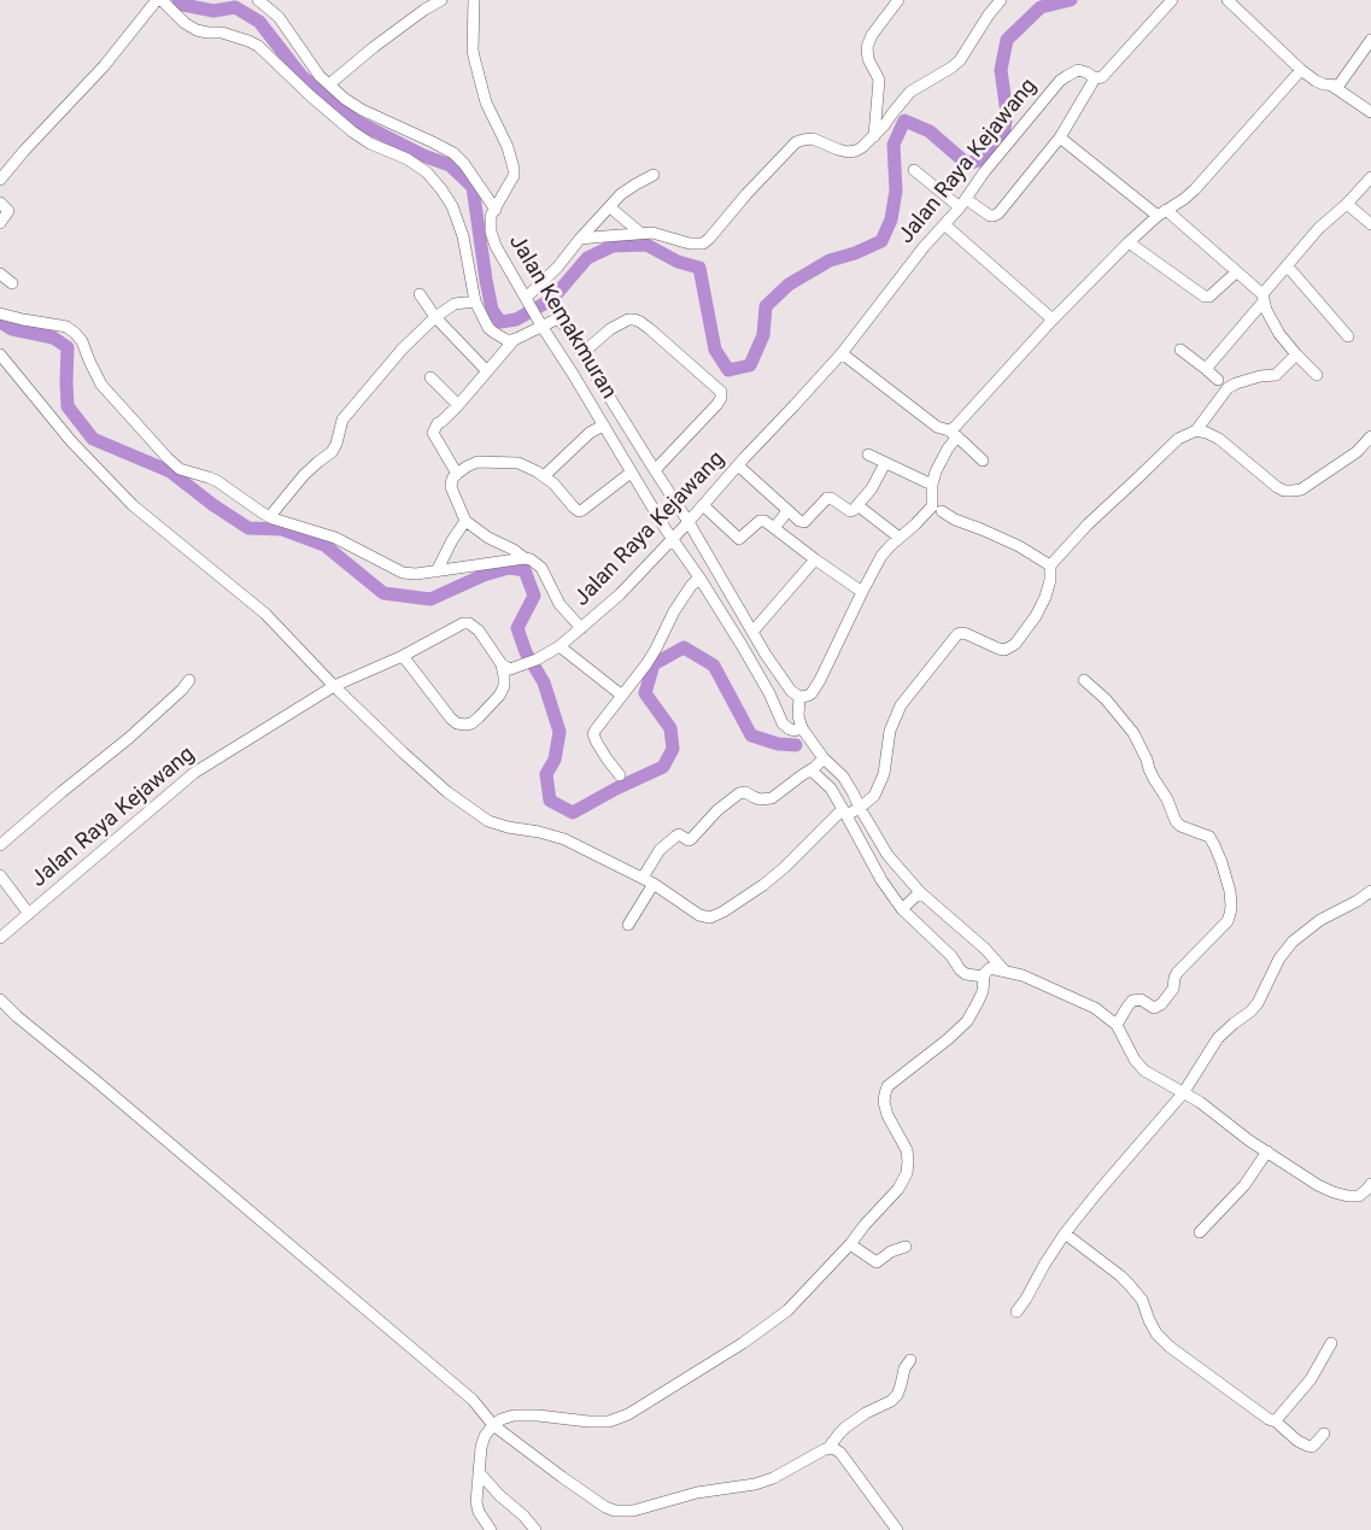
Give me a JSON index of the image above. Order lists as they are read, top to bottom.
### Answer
{
  "streets": {
    "street": ["Jalan Raya Kejawang", "Jalan Kemakmuran"]
  },
  "crossings": [
    ["Jalan Raya Kejawang", "Jalan Kemakmuran"]
  ]
}
